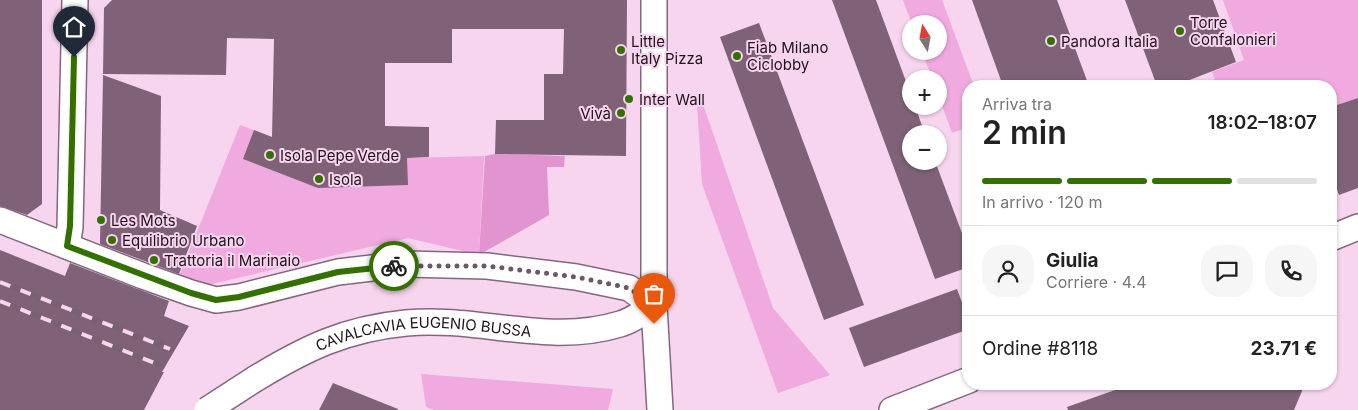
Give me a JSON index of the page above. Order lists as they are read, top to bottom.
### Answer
{
  "streets": {
    "street": ["CAVALCAVIA EUGENIO BUSSA"]
  },
  "places": [
    "Torre Confalonieri",
    "Pandora Italia",
    "Little Italy Pizza",
    "Fiab Milano Ciclobby",
    "Inter Wall",
    "Vivà",
    "Isola Pepe Verde",
    "Isola",
    "Les Mots",
    "Equilibrio Urbano",
    "Trattoria il Marinaio"
  ],
  "north": "top",
  "page": {
    "map_buttons": ["+", "−"],
    "heading": ["2 min", "Arriva tra", "18:02–18:07"],
    "panel": [
      "Giulia",
      "Corriere · 4.4",
      "Ordine #8118",
      "23.71 €"
    ],
    "bar": "In arrivo · 120 m"
  }
}
